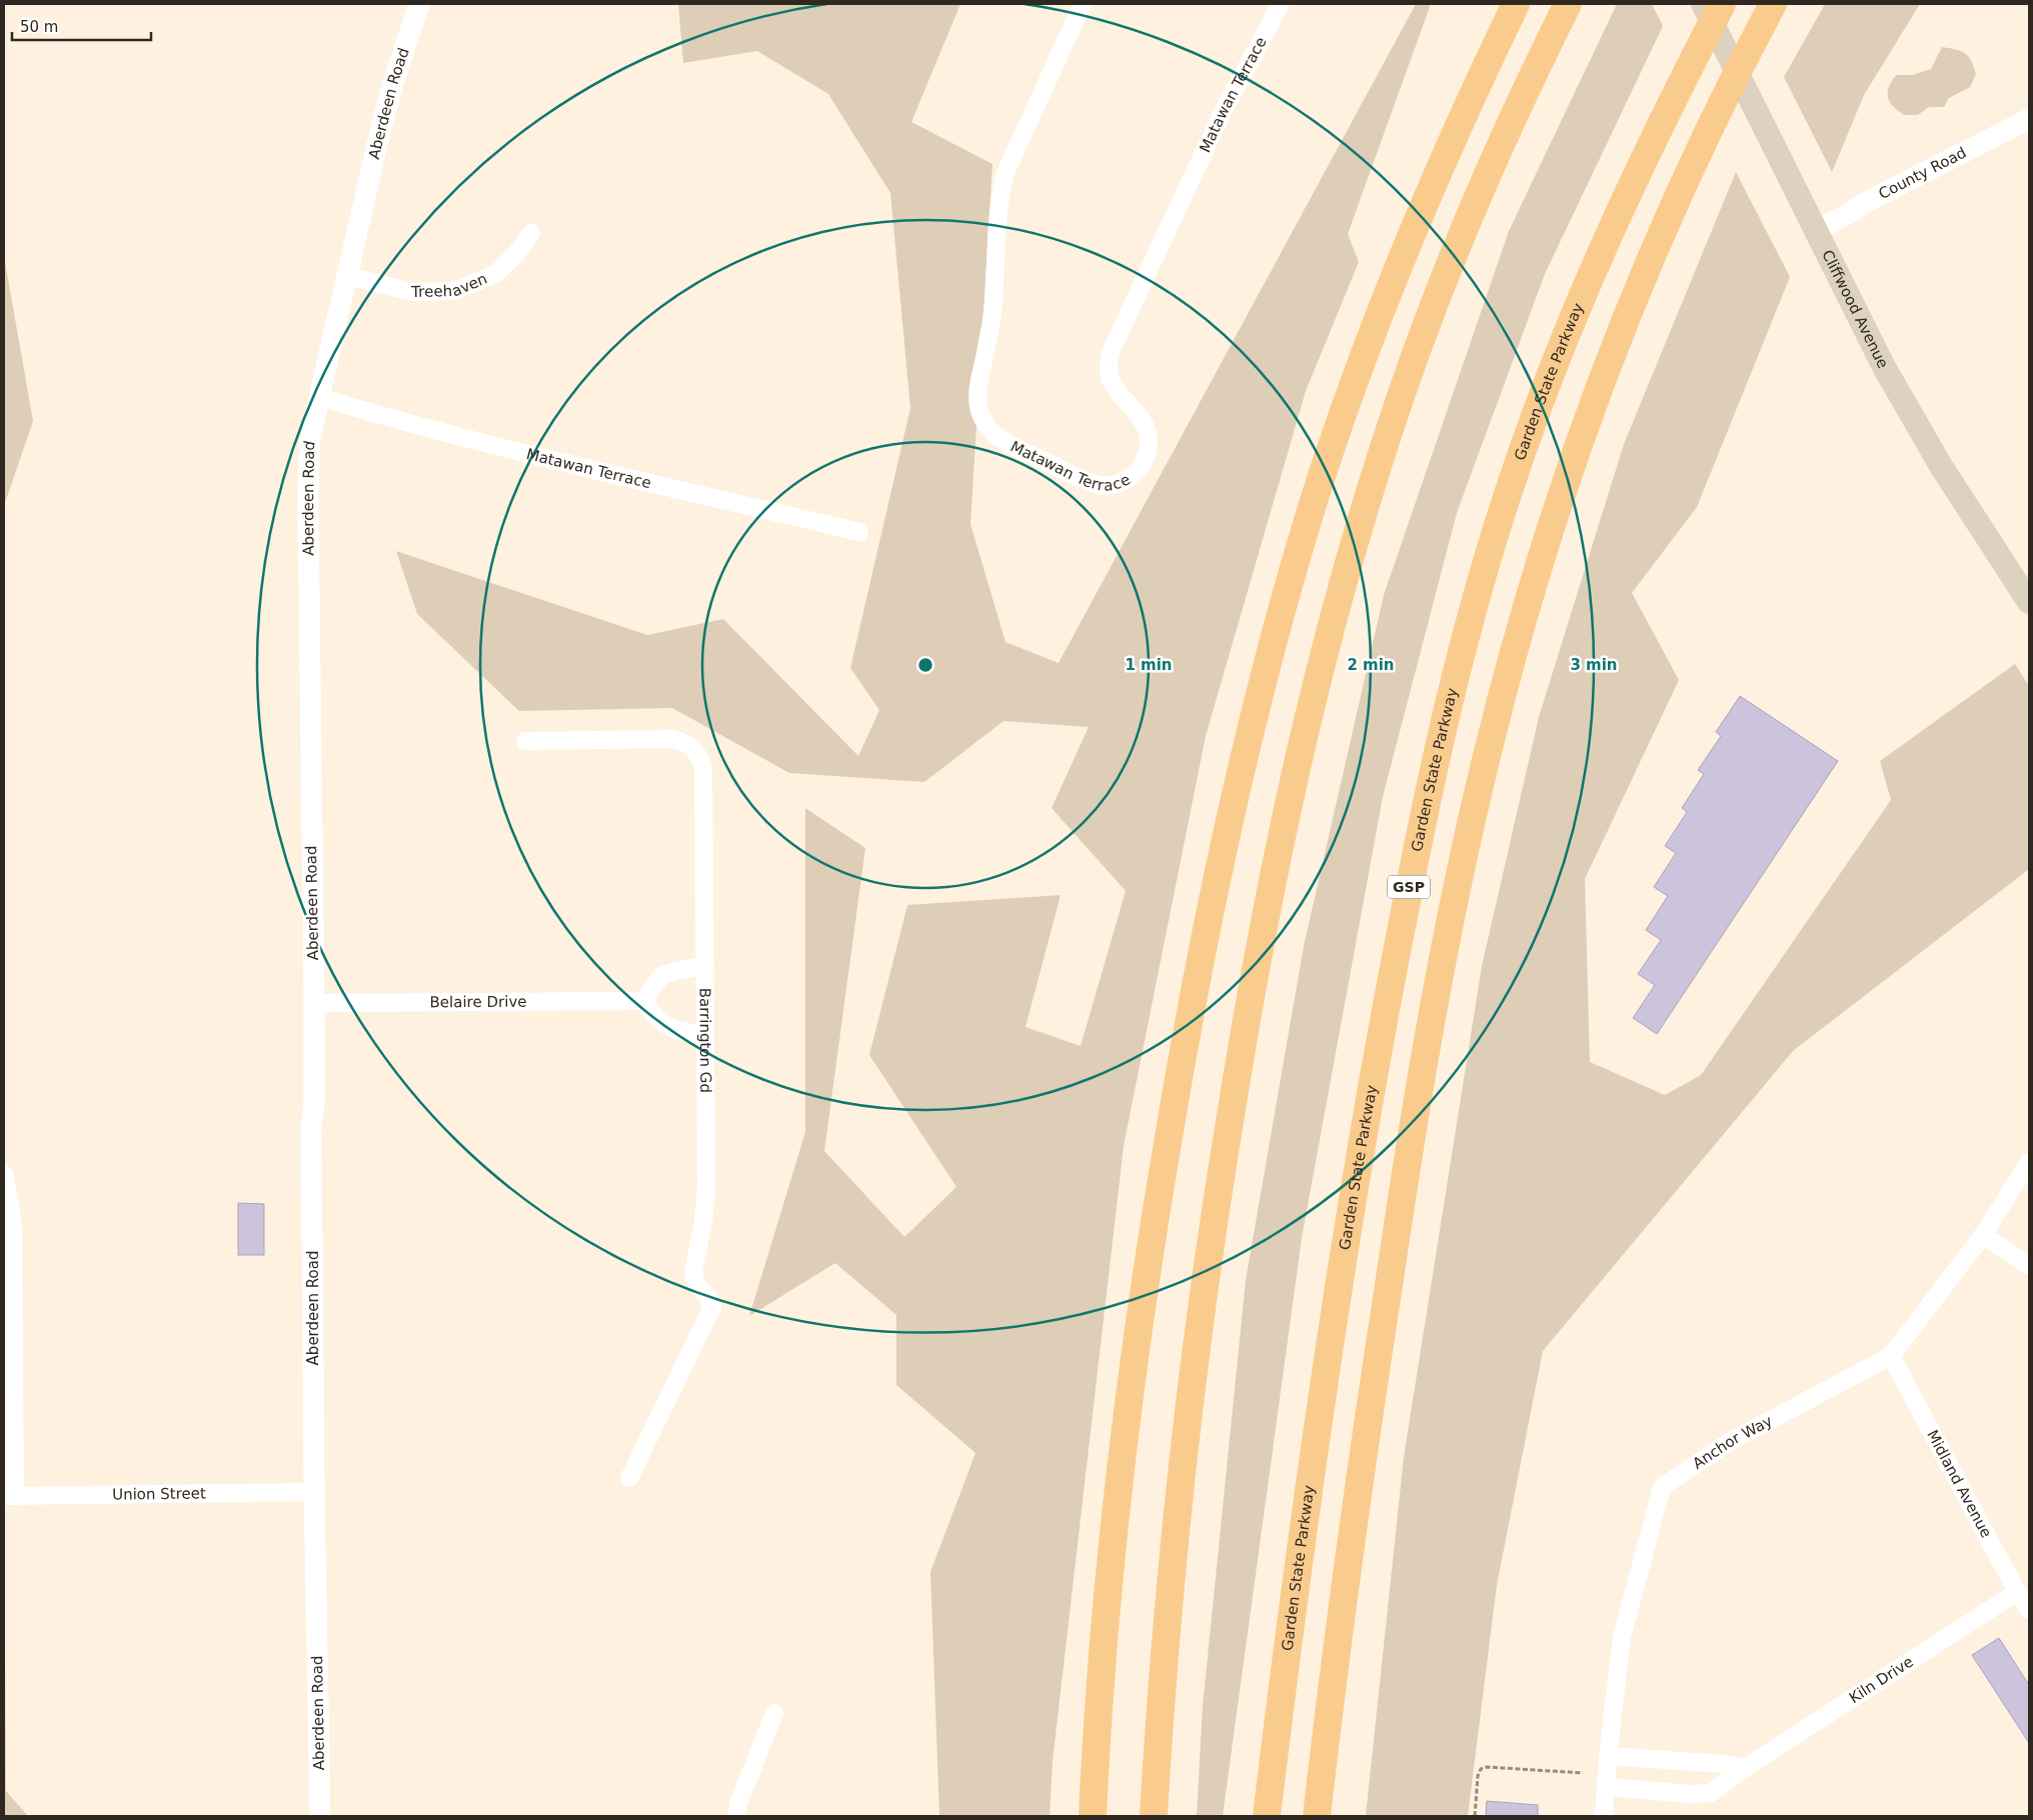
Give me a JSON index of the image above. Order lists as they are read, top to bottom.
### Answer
{
  "streets": {
    "highway": ["Garden State Parkway", "GSP"],
    "main road": ["Cliffwood Avenue"],
    "street": [
      "Matawan Terrace",
      "Aberdeen Road",
      "County Road",
      "Treehaven",
      "Belaire Drive",
      "Barrington Gd",
      "Anchor Way",
      "Midland Avenue",
      "Union Street",
      "Kiln Drive"
    ]
  },
  "crossings": [
    ["Matawan Terrace", "Aberdeen Road"],
    ["Aberdeen Road", "Treehaven"],
    ["Aberdeen Road", "Belaire Drive"],
    ["Aberdeen Road", "Union Street"],
    ["County Road", "Cliffwood Avenue"],
    ["Anchor Way", "Midland Avenue"],
    ["Anchor Way", "Kiln Drive"],
    ["Midland Avenue", "Kiln Drive"]
  ],
  "scale_bar": "50 m",
  "rings": ["1 min", "2 min", "3 min"]
}
